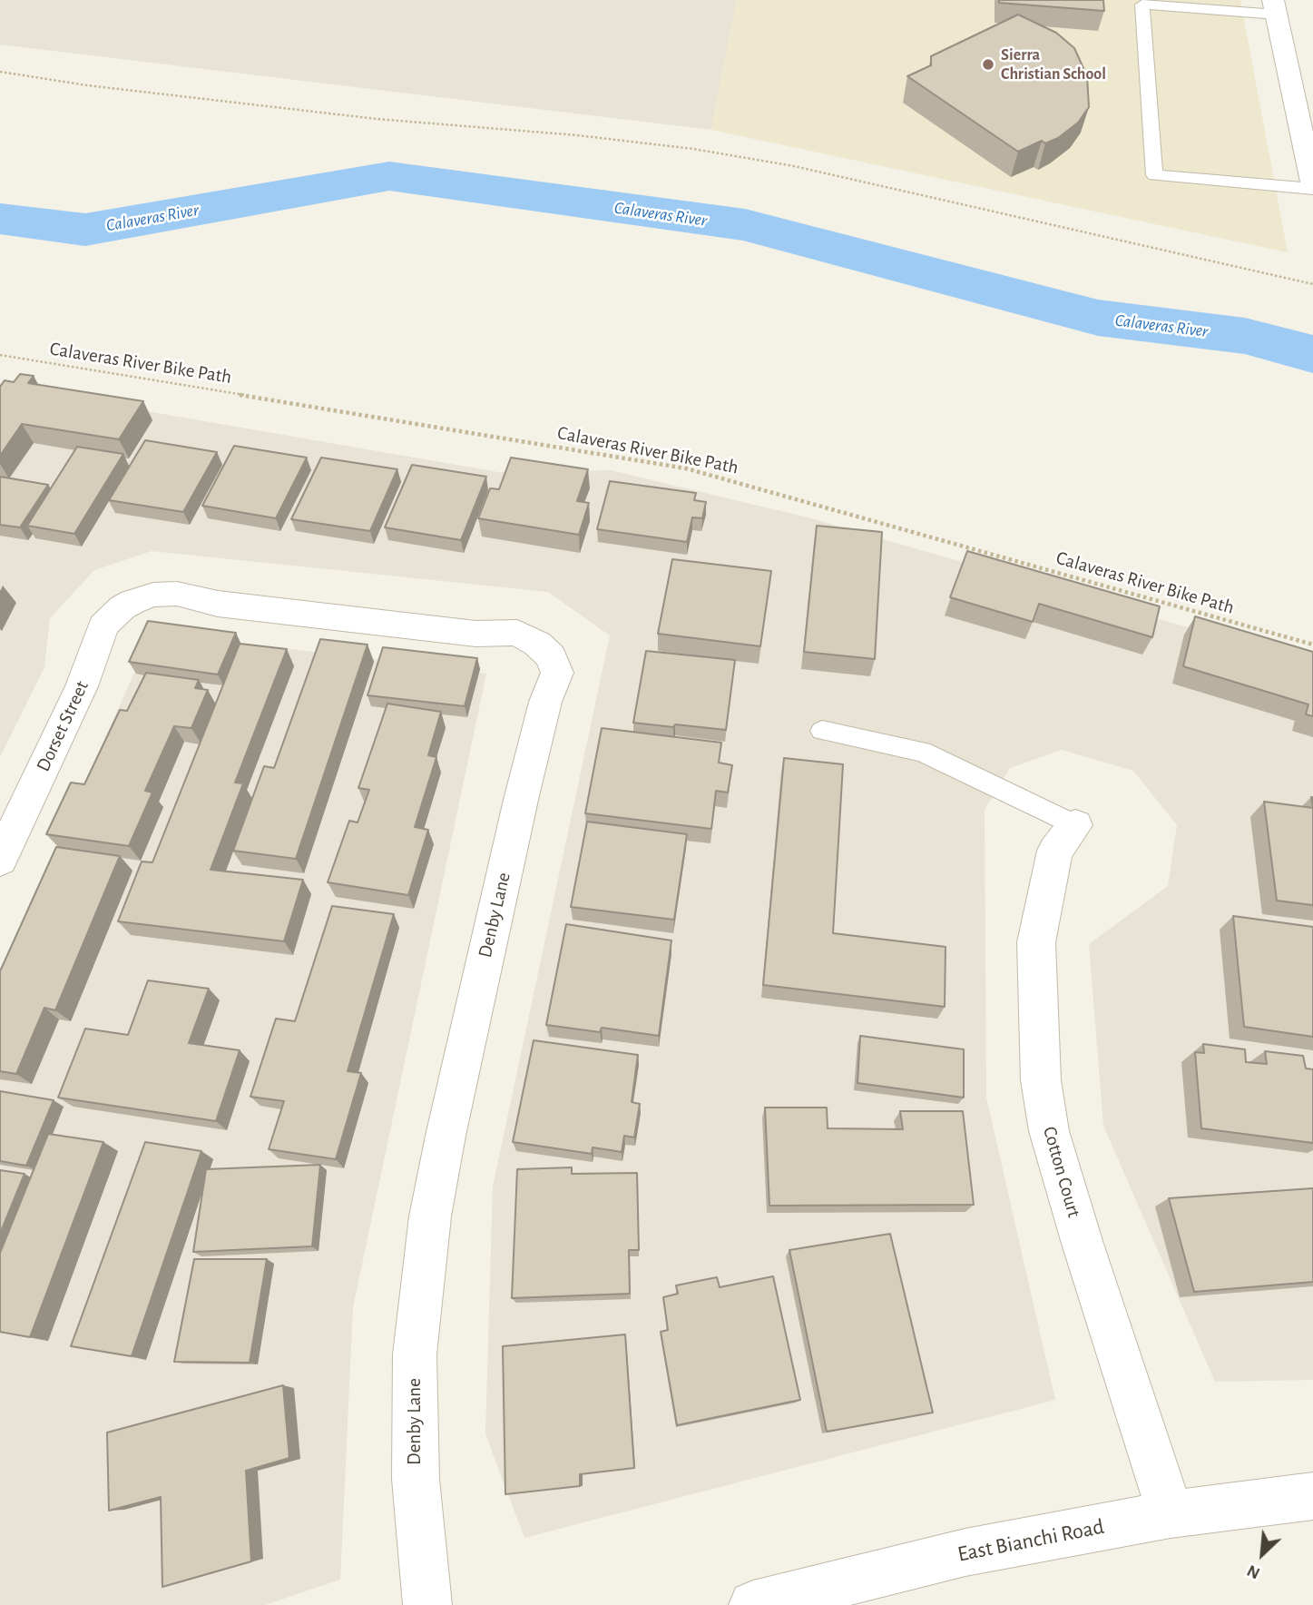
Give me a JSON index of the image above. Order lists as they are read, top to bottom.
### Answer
{
  "streets": {
    "street": [
      "Dorset Street",
      "Denby Lane",
      "Cotton Court",
      "East Bianchi Road"
    ],
    "path": ["Calaveras River Bike Path"]
  },
  "crossings": [
    ["Dorset Street", "Denby Lane"],
    ["Cotton Court", "East Bianchi Road"]
  ],
  "water": ["Calaveras River"],
  "places": ["Sierra Christian School"],
  "north": "bottom left"
}
